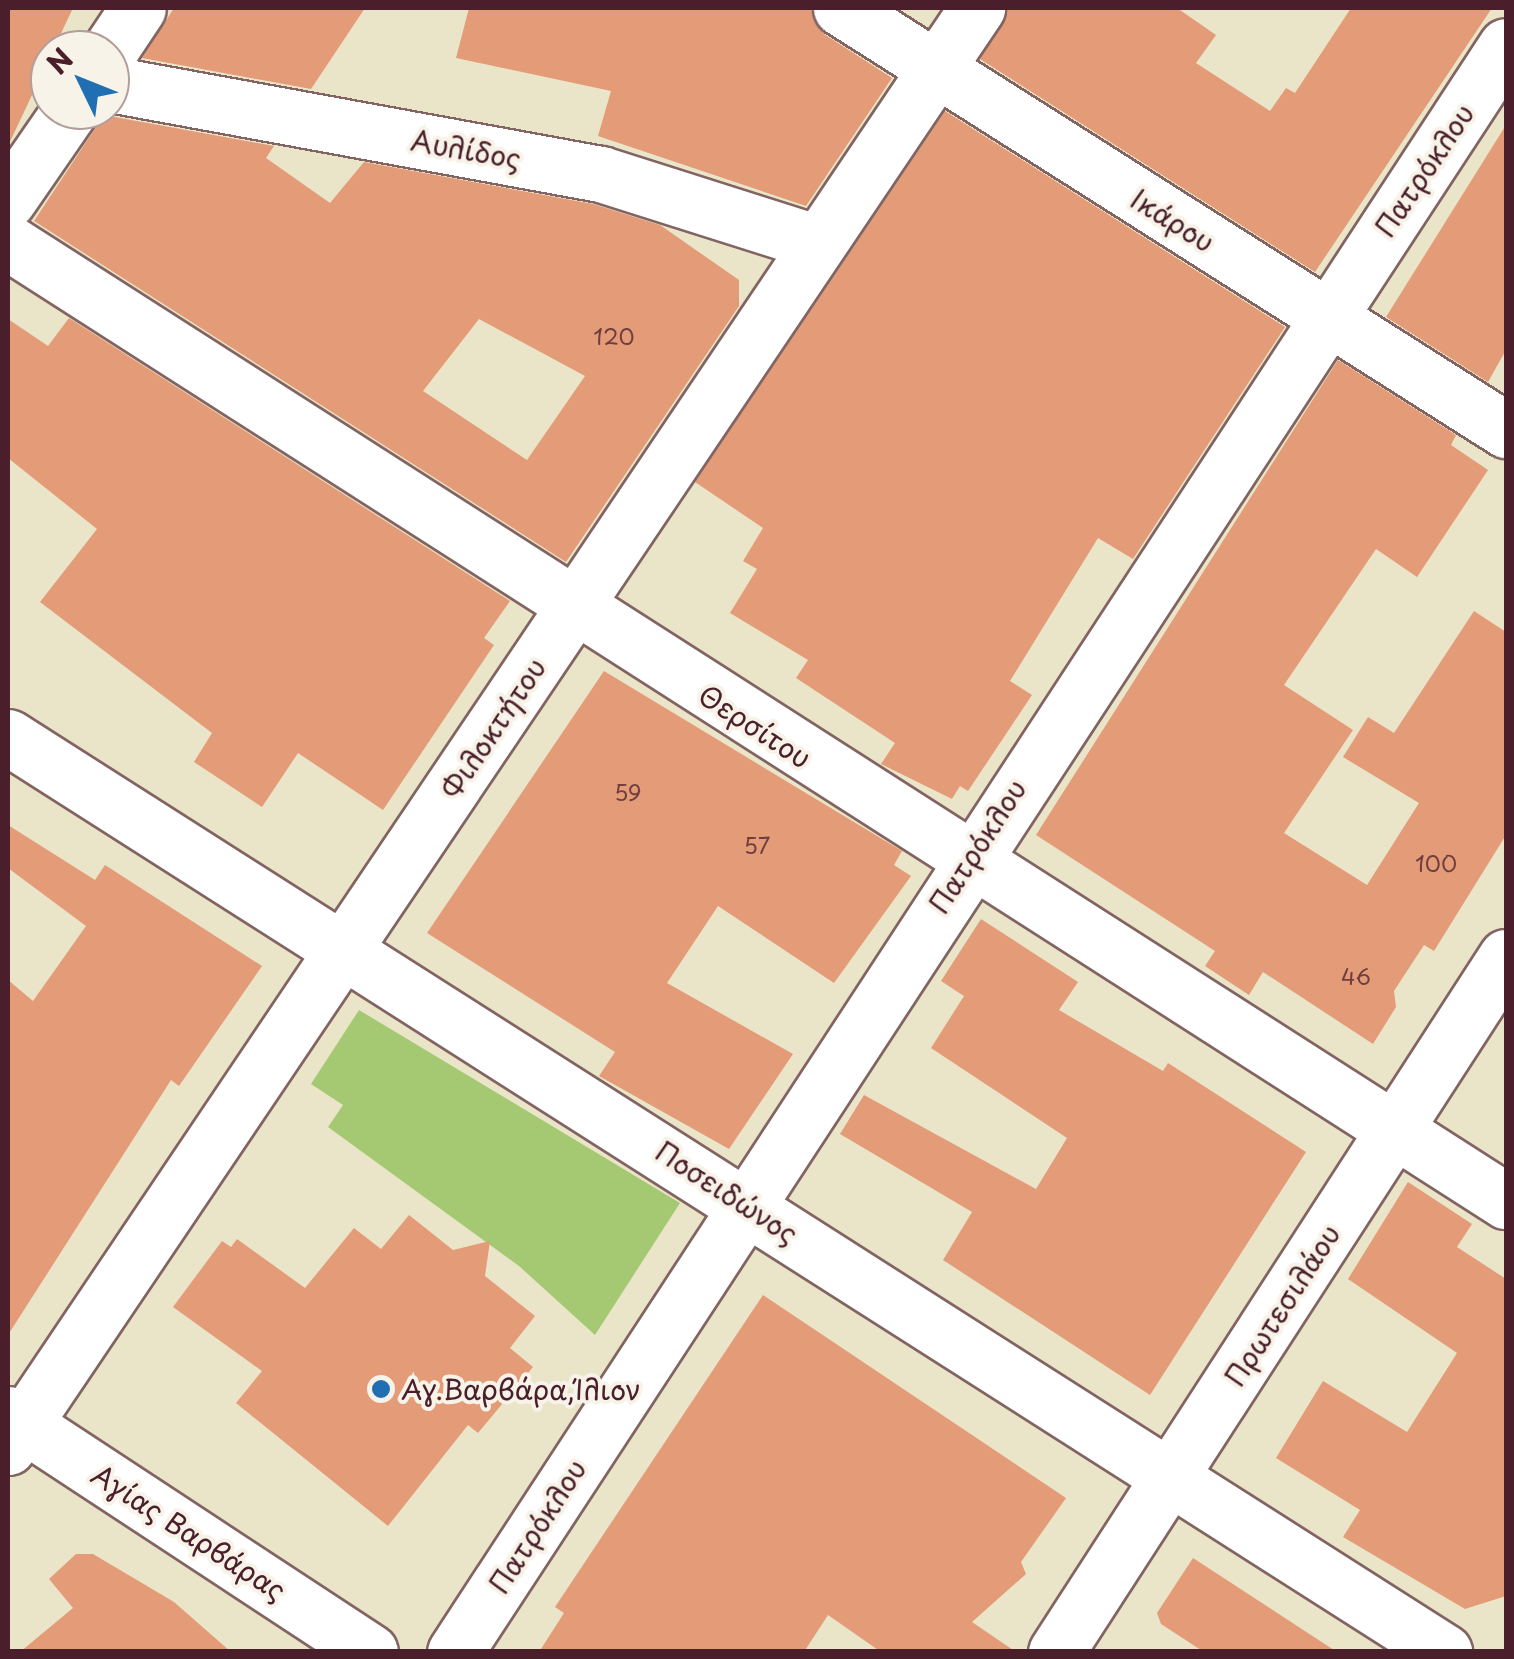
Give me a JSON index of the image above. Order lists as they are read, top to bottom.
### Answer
{
  "streets": {
    "street": [
      "Αυλίδος",
      "Πατρόκλου",
      "Ικάρου",
      "Θερσίτου",
      "Φιλοκτήτου",
      "Ποσειδώνος",
      "Πρωτεσιλάου",
      "Αγίας Βαρβάρας"
    ]
  },
  "crossings": [
    ["Αυλίδος", "Φιλοκτήτου"],
    ["Πατρόκλου", "Ικάρου"],
    ["Πατρόκλου", "Θερσίτου"],
    ["Πατρόκλου", "Ποσειδώνος"],
    ["Ικάρου", "Φιλοκτήτου"],
    ["Θερσίτου", "Φιλοκτήτου"],
    ["Θερσίτου", "Πρωτεσιλάου"],
    ["Φιλοκτήτου", "Ποσειδώνος"],
    ["Φιλοκτήτου", "Αγίας Βαρβάρας"],
    ["Ποσειδώνος", "Πρωτεσιλάου"]
  ],
  "places": ["Αγ.Βαρβάρα,Ίλιον"],
  "house_numbers": [
    "120",
    "59",
    "57",
    "100",
    "46"
  ],
  "north": "top left"
}
